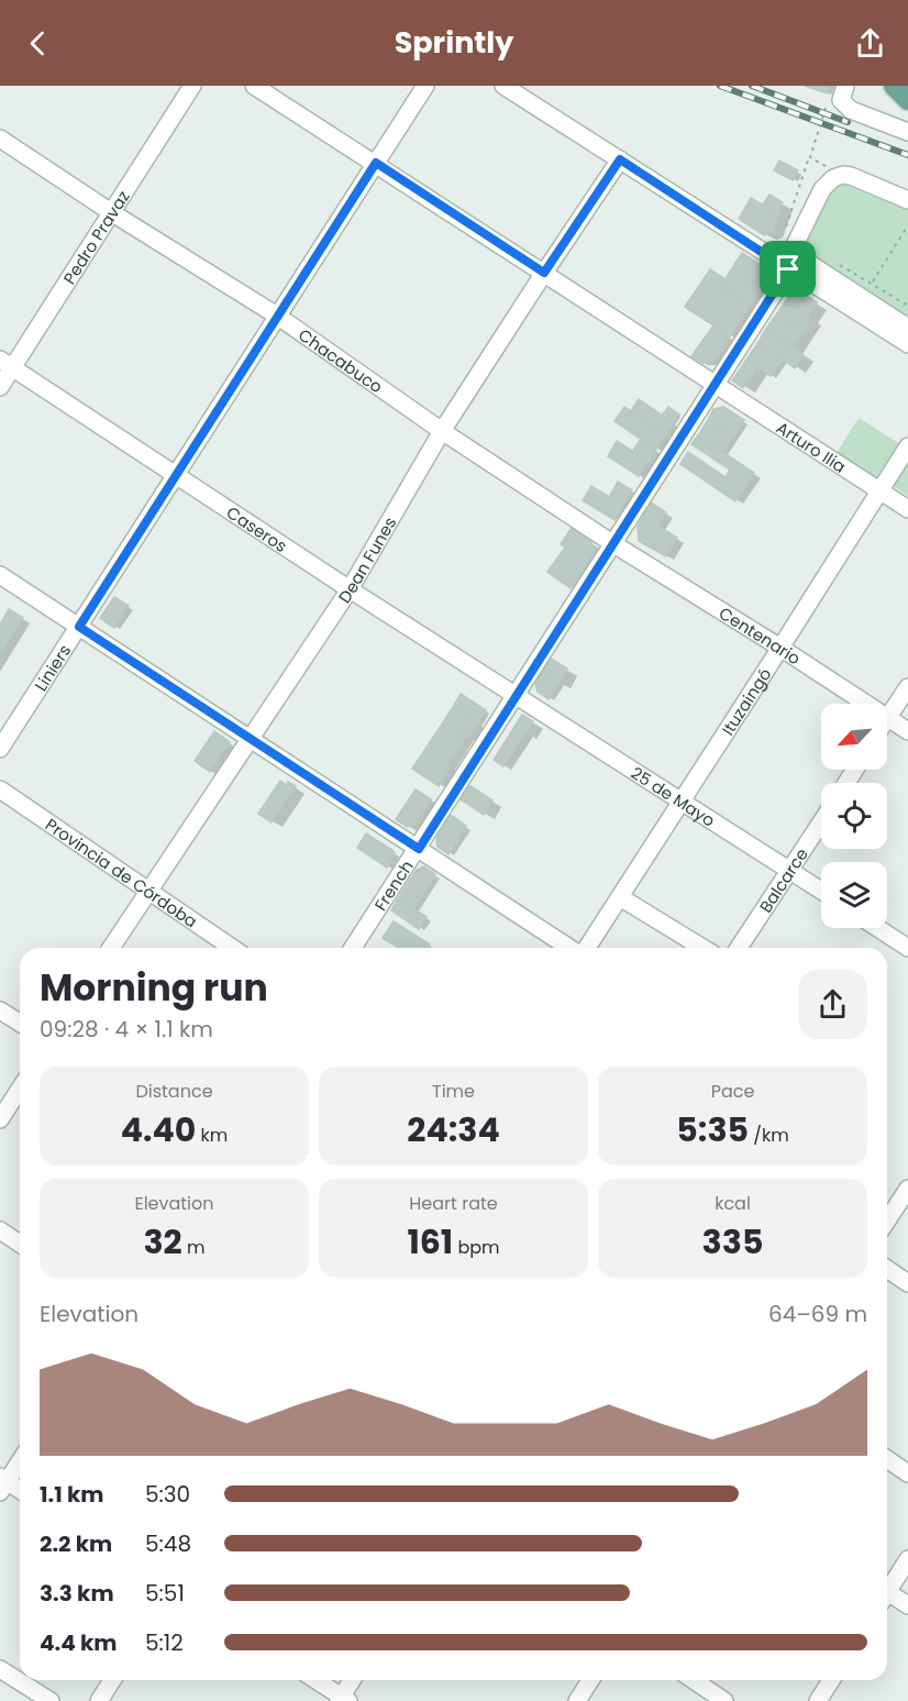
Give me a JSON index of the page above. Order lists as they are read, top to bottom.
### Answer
{
  "streets": {
    "street": [
      "Pedro Pravaz",
      "Chacabuco",
      "Arturo Ilia",
      "Caseros",
      "Dean Funes",
      "Centenario",
      "Liniers",
      "Ituzaingó",
      "25 de Mayo",
      "Provincia de Córdoba",
      "Balcarce",
      "French"
    ]
  },
  "crossings": [
    ["Pedro Pravaz", "Chacabuco"],
    ["Pedro Pravaz", "Caseros"],
    ["Chacabuco", "Dean Funes"],
    ["Chacabuco", "Centenario"],
    ["Chacabuco", "Liniers"],
    ["Chacabuco", "French"],
    ["Arturo Ilia", "Dean Funes"],
    ["Arturo Ilia", "Liniers"],
    ["Arturo Ilia", "Ituzaingó"],
    ["Arturo Ilia", "French"],
    ["Caseros", "Dean Funes"],
    ["Caseros", "Liniers"],
    ["Caseros", "25 de Mayo"],
    ["Caseros", "French"],
    ["Dean Funes", "Provincia de Córdoba"],
    ["Centenario", "Ituzaingó"],
    ["Centenario", "French"],
    ["Ituzaingó", "25 de Mayo"],
    ["25 de Mayo", "Balcarce"],
    ["25 de Mayo", "French"]
  ],
  "north": "bottom left",
  "page": {
    "header": "Sprintly",
    "heading": ["Morning run", "09:28 · 4 × 1.1 km"],
    "stats": [
      ["Distance", "4.40 km"],
      ["Time", "24:34"],
      ["Pace", "5:35 /km"],
      ["Elevation", "32 m"],
      ["Heart rate", "161 bpm"],
      ["kcal", "335"]
    ],
    "chart": ["Elevation", "64–69 m"],
    "list": [
      {
        "name": "1.1 km",
        "note": "5:30"
      },
      {
        "name": "2.2 km",
        "note": "5:48"
      },
      {
        "name": "3.3 km",
        "note": "5:51"
      },
      {
        "name": "4.4 km",
        "note": "5:12"
      }
    ]
  }
}
